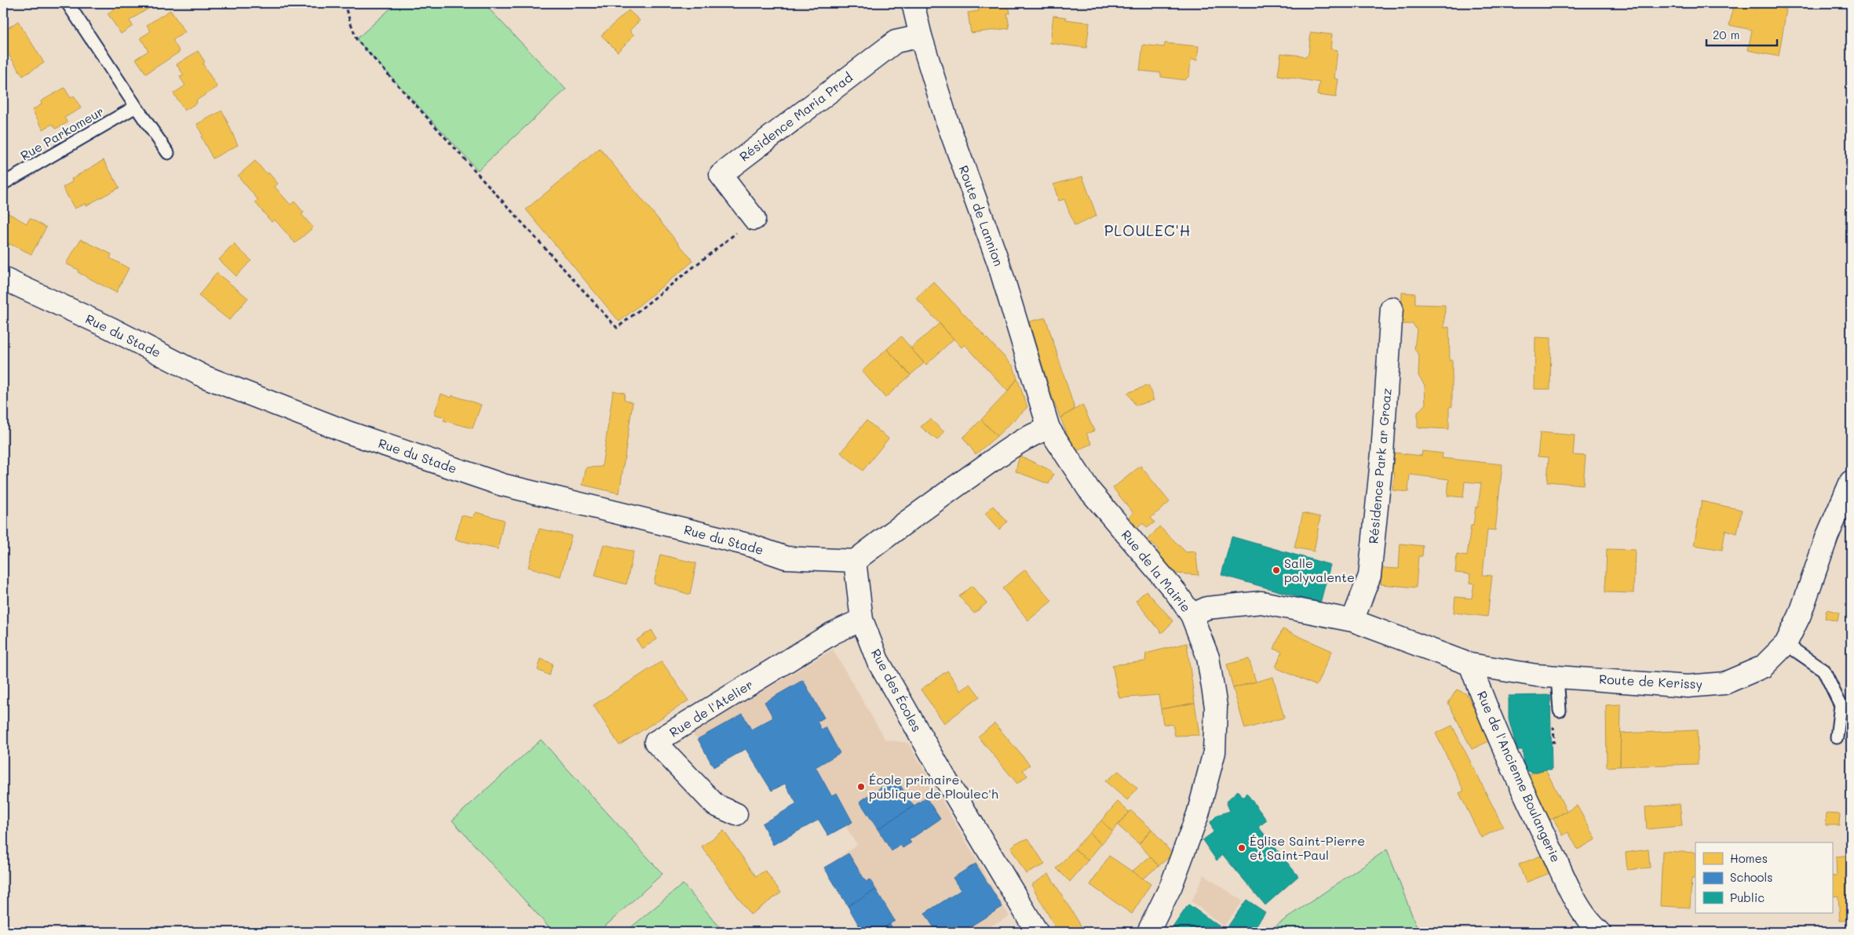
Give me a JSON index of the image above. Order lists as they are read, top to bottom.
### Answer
{
  "streets": {
    "street": [
      "Résidence Maria Prad",
      "Route de Lannion",
      "Rue du Stade",
      "Résidence Park ar Groaz",
      "Rue de la Mairie",
      "Route de Kerissy",
      "Rue des Écoles",
      "Rue de l'Atelier",
      "Rue de l'Ancienne Boulangerie"
    ],
    "lane": ["Rue Parkomeur"]
  },
  "crossings": [
    ["Résidence Maria Prad", "Route de Lannion"],
    ["Route de Lannion", "Rue de la Mairie"],
    ["Rue du Stade", "Rue des Écoles"],
    ["Route de Kerissy", "Rue de l'Ancienne Boulangerie"],
    ["Rue des Écoles", "Rue de l'Atelier"]
  ],
  "districts": ["PLOULEC'H"],
  "places": ["Salle polyvalente", "École primaire publique de Ploulec'h", "Église Saint-Pierre et Saint-Paul"],
  "legend": ["Homes", "Schools", "Public"],
  "scale_bar": "20 m"
}
